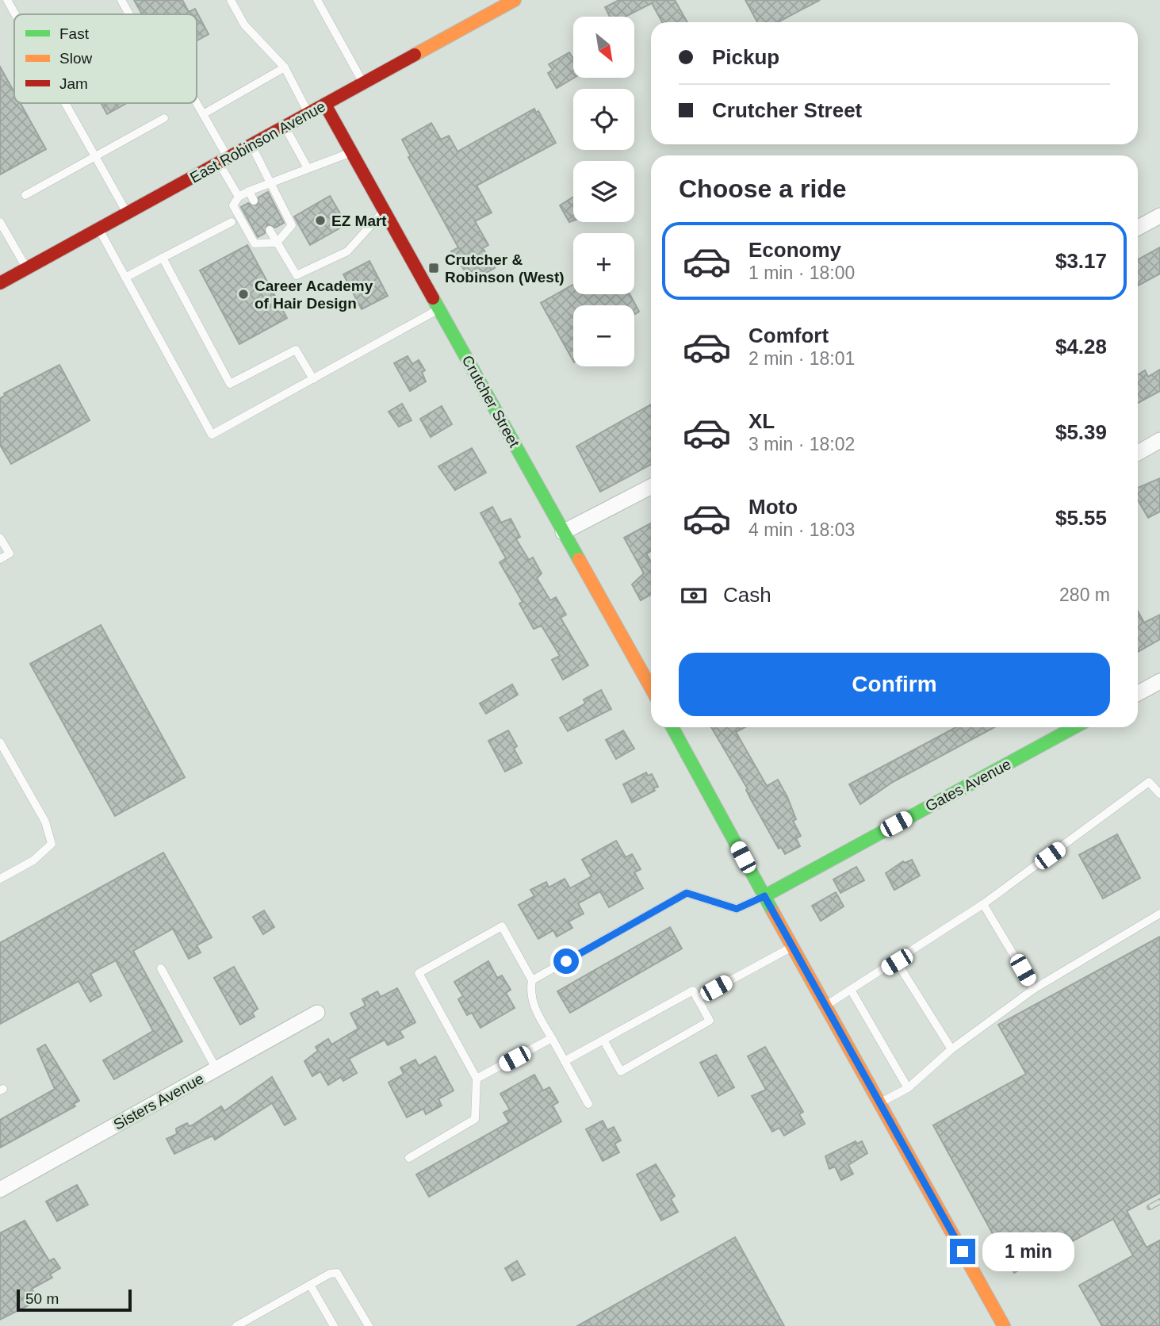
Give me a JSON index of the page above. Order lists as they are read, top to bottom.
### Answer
{
  "streets": {
    "main road": ["East Robinson Avenue", "Crutcher Street", "Gates Avenue"],
    "street": ["Sisters Avenue"]
  },
  "crossings": [
    ["East Robinson Avenue", "Crutcher Street"]
  ],
  "places": {
    "other": ["EZ Mart", "Career Academy of Hair Design"],
    "transit": ["Crutcher & Robinson (West)"]
  },
  "legend": ["Fast", "Slow", "Jam"],
  "scale_bar": "50 m",
  "north": "bottom right",
  "page": {
    "map_buttons": ["+", "−"],
    "banner": ["Pickup", "Crutcher Street"],
    "heading": "Choose a ride",
    "list": [
      {
        "name": "Economy",
        "note": "1 min · 18:00",
        "value": "$3.17"
      },
      {
        "name": "Comfort",
        "note": "2 min · 18:01",
        "value": "$4.28"
      },
      {
        "name": "XL",
        "note": "3 min · 18:02",
        "value": "$5.39"
      },
      {
        "name": "Moto",
        "note": "4 min · 18:03",
        "value": "$5.55"
      }
    ],
    "pay": ["Cash", "280 m"],
    "buttons": "Confirm",
    "bubble": "1 min",
    "scale": "50 m"
  }
}
